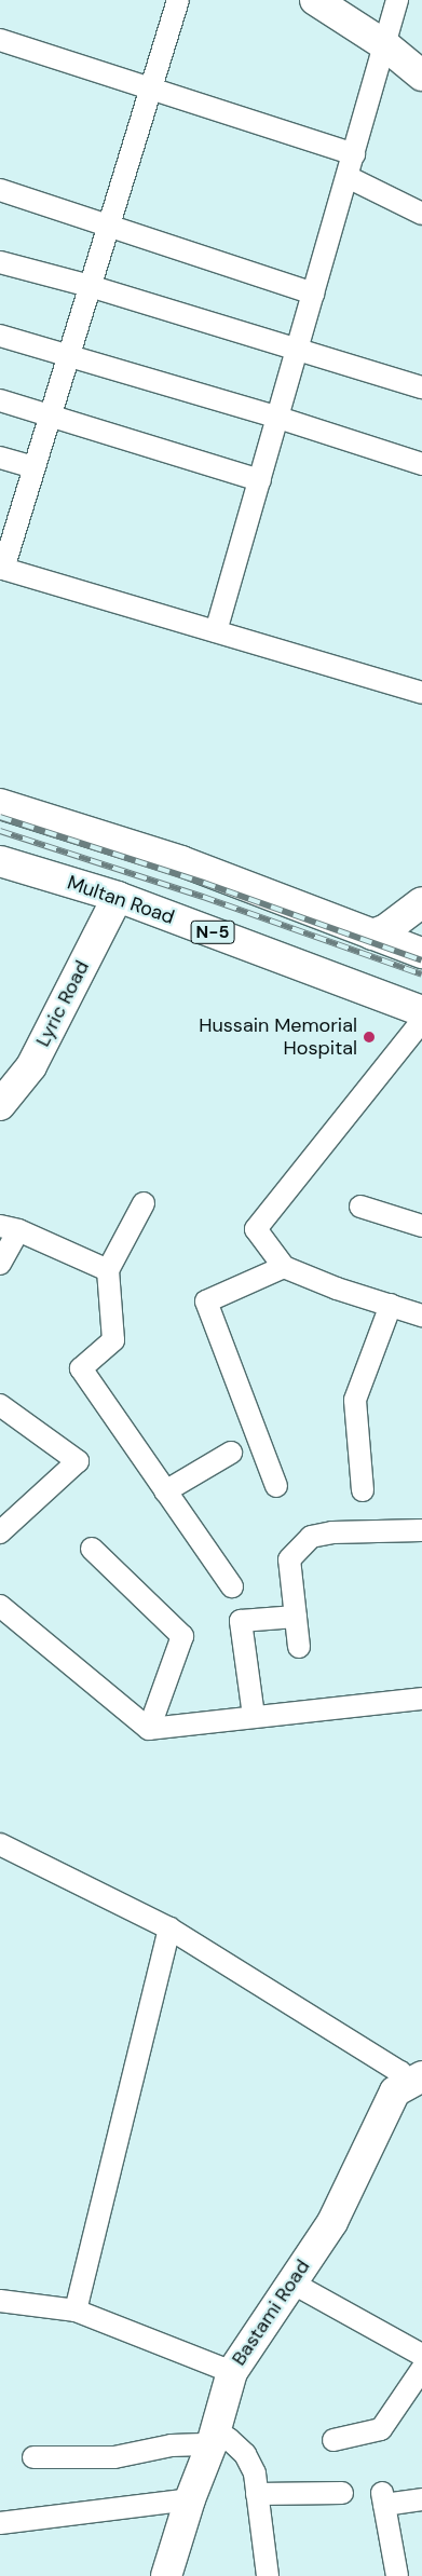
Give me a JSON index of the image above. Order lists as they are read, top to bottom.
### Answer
{
  "streets": {
    "street": [
      "Multan Road",
      "N-5",
      "Lyric Road",
      "Bastami Road"
    ]
  },
  "crossings": [
    ["Multan Road", "Lyric Road"]
  ],
  "places": ["Hussain Memorial Hospital"]
}
